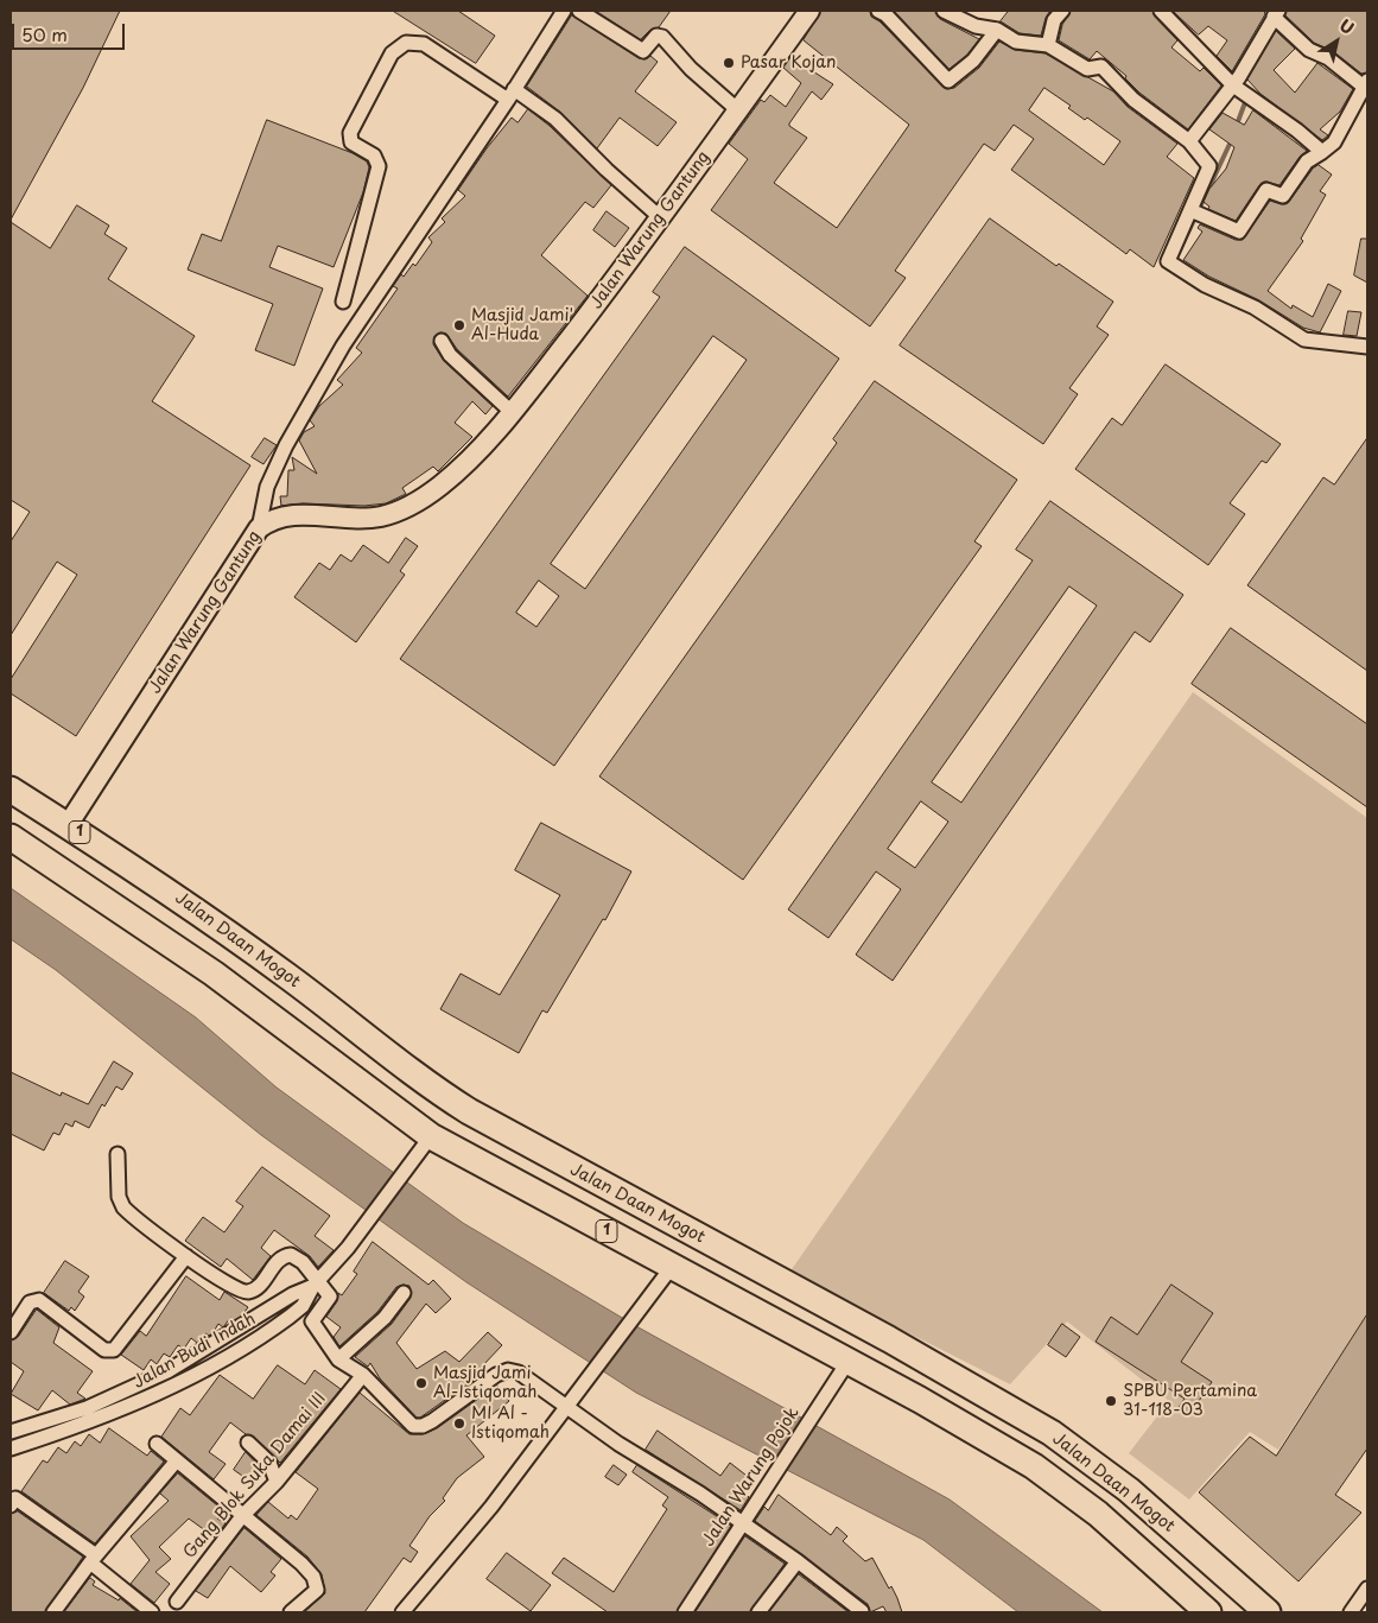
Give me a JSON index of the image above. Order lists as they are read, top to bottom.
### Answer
{
  "streets": {
    "highway": ["1", "Jalan Daan Mogot"],
    "street": [
      "Jalan Warung Gantung",
      "Jalan Budi Indah",
      "Gang Blok Suka Damai III",
      "Jalan Warung Pojok"
    ]
  },
  "crossings": [
    ["Jalan Warung Gantung", "Jalan Daan Mogot"],
    ["Jalan Daan Mogot", "Jalan Budi Indah"],
    ["Jalan Daan Mogot", "Jalan Warung Pojok"]
  ],
  "places": [
    "Pasar Kojan",
    "Masjid Jami' Al-Huda",
    "Masjid Jami Al-Istiqomah",
    "SPBU Pertamina 31-118-03",
    "MI Al - Istiqomah"
  ],
  "scale_bar": "50 m",
  "north": "top right"
}
